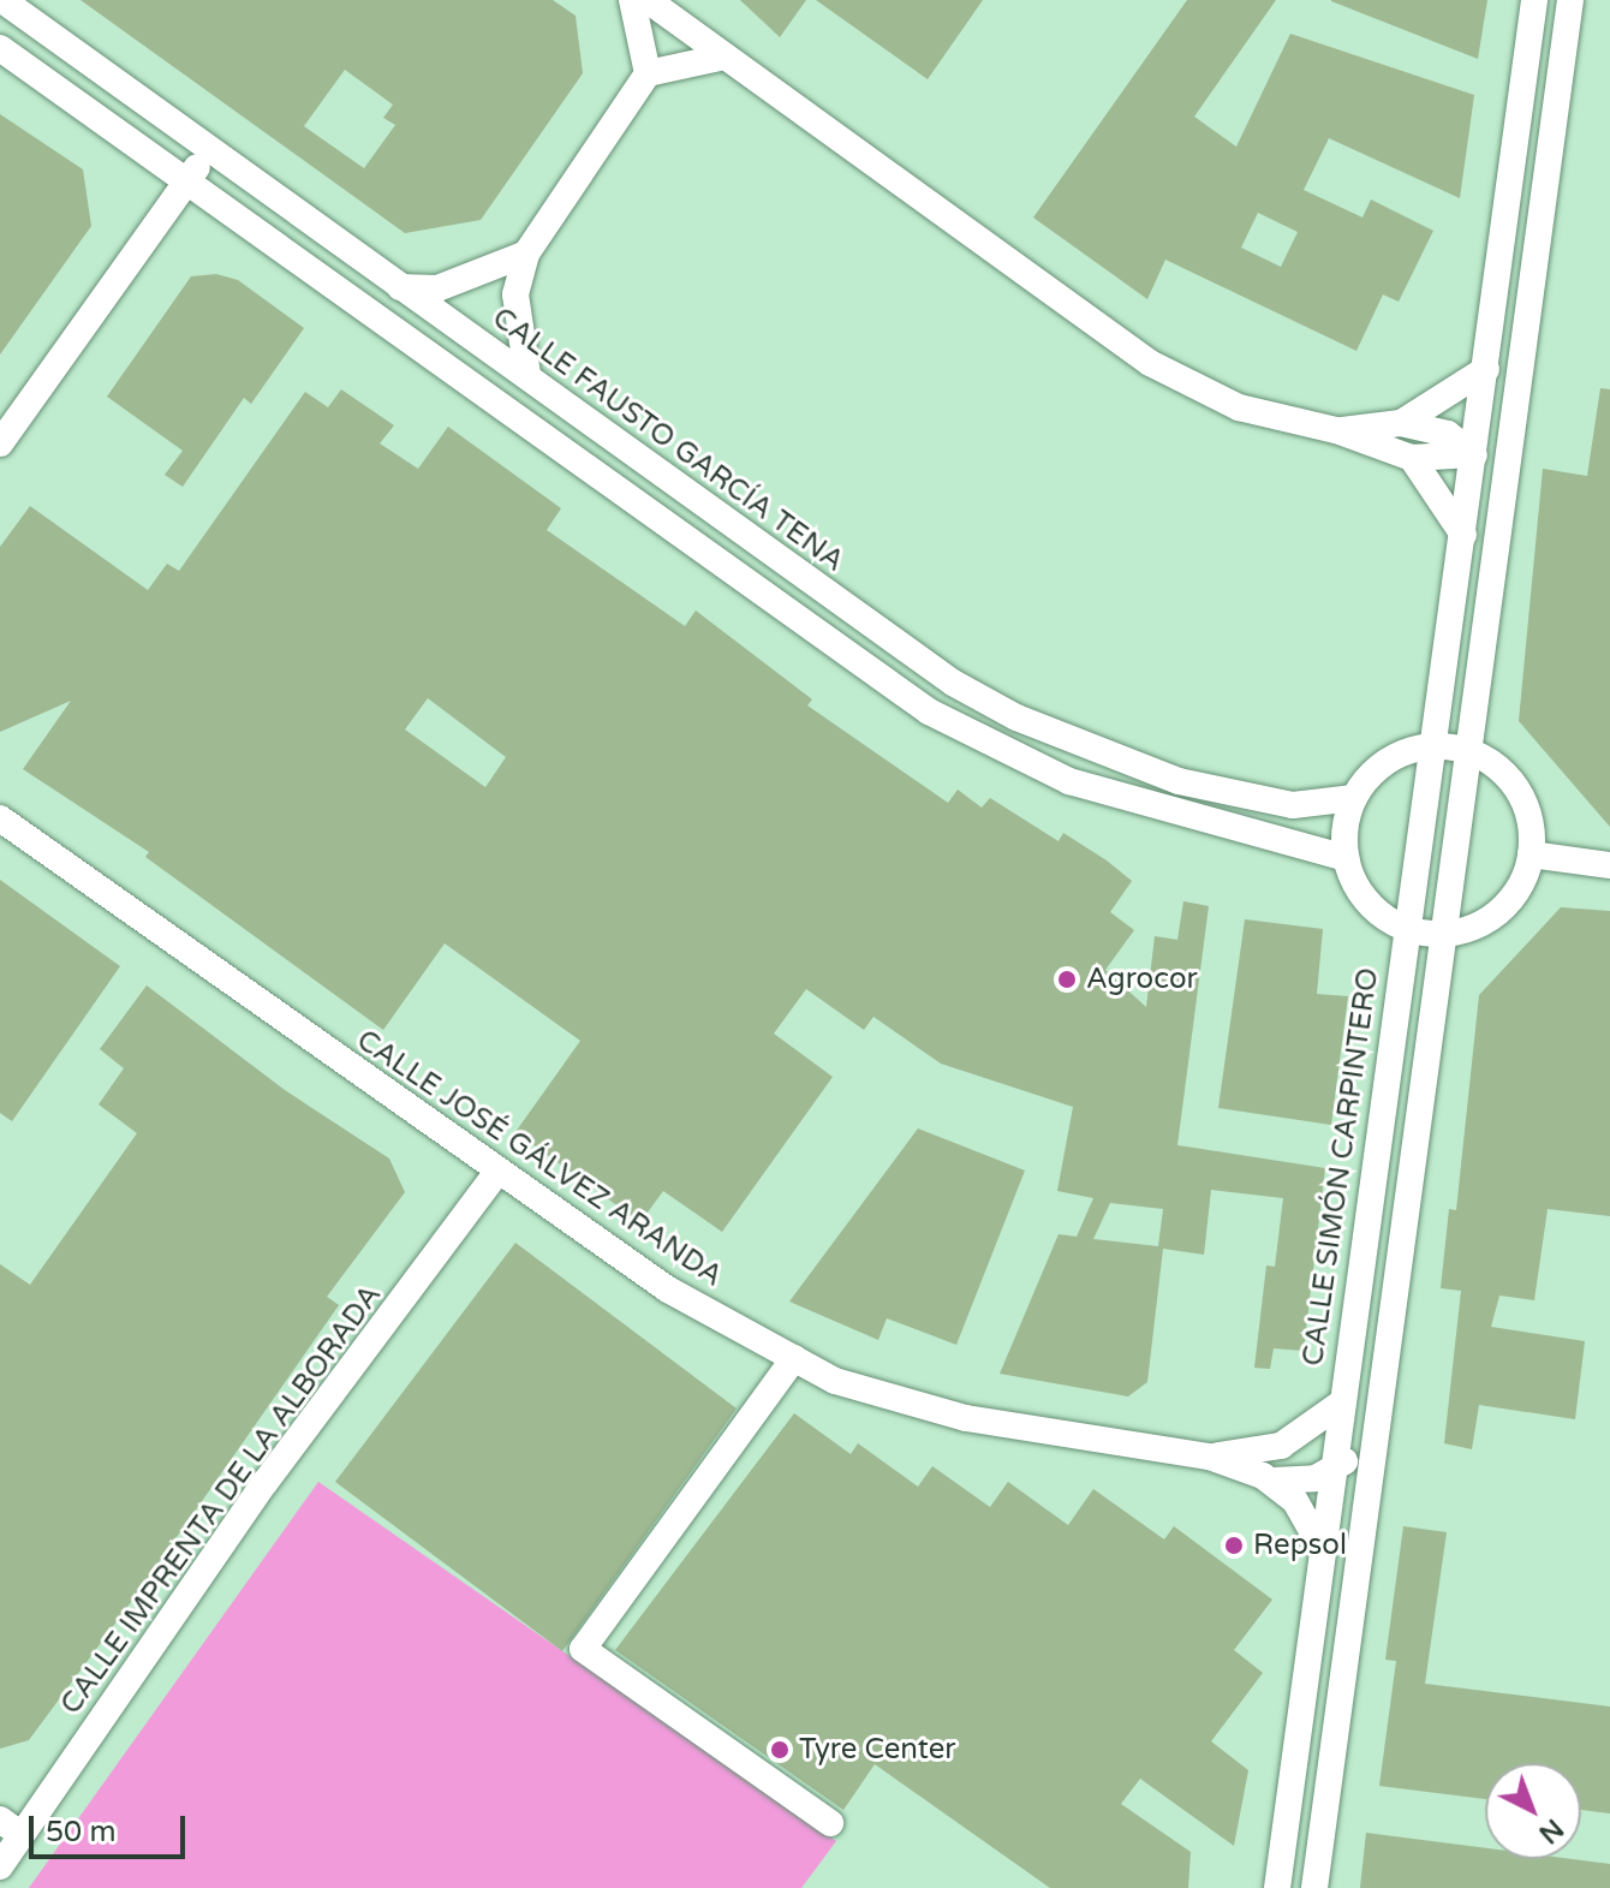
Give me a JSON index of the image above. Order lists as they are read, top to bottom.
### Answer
{
  "streets": {
    "street": [
      "CALLE FAUSTO GARCÍA TENA",
      "CALLE JOSÉ GÁLVEZ ARANDA",
      "CALLE SIMÓN CARPINTERO",
      "CALLE IMPRENTA DE LA ALBORADA"
    ]
  },
  "crossings": [
    ["CALLE JOSÉ GÁLVEZ ARANDA", "CALLE SIMÓN CARPINTERO"],
    ["CALLE JOSÉ GÁLVEZ ARANDA", "CALLE IMPRENTA DE LA ALBORADA"]
  ],
  "places": ["Agrocor", "Repsol", "Tyre Center"],
  "scale_bar": "50 m",
  "north": "bottom right"
}
